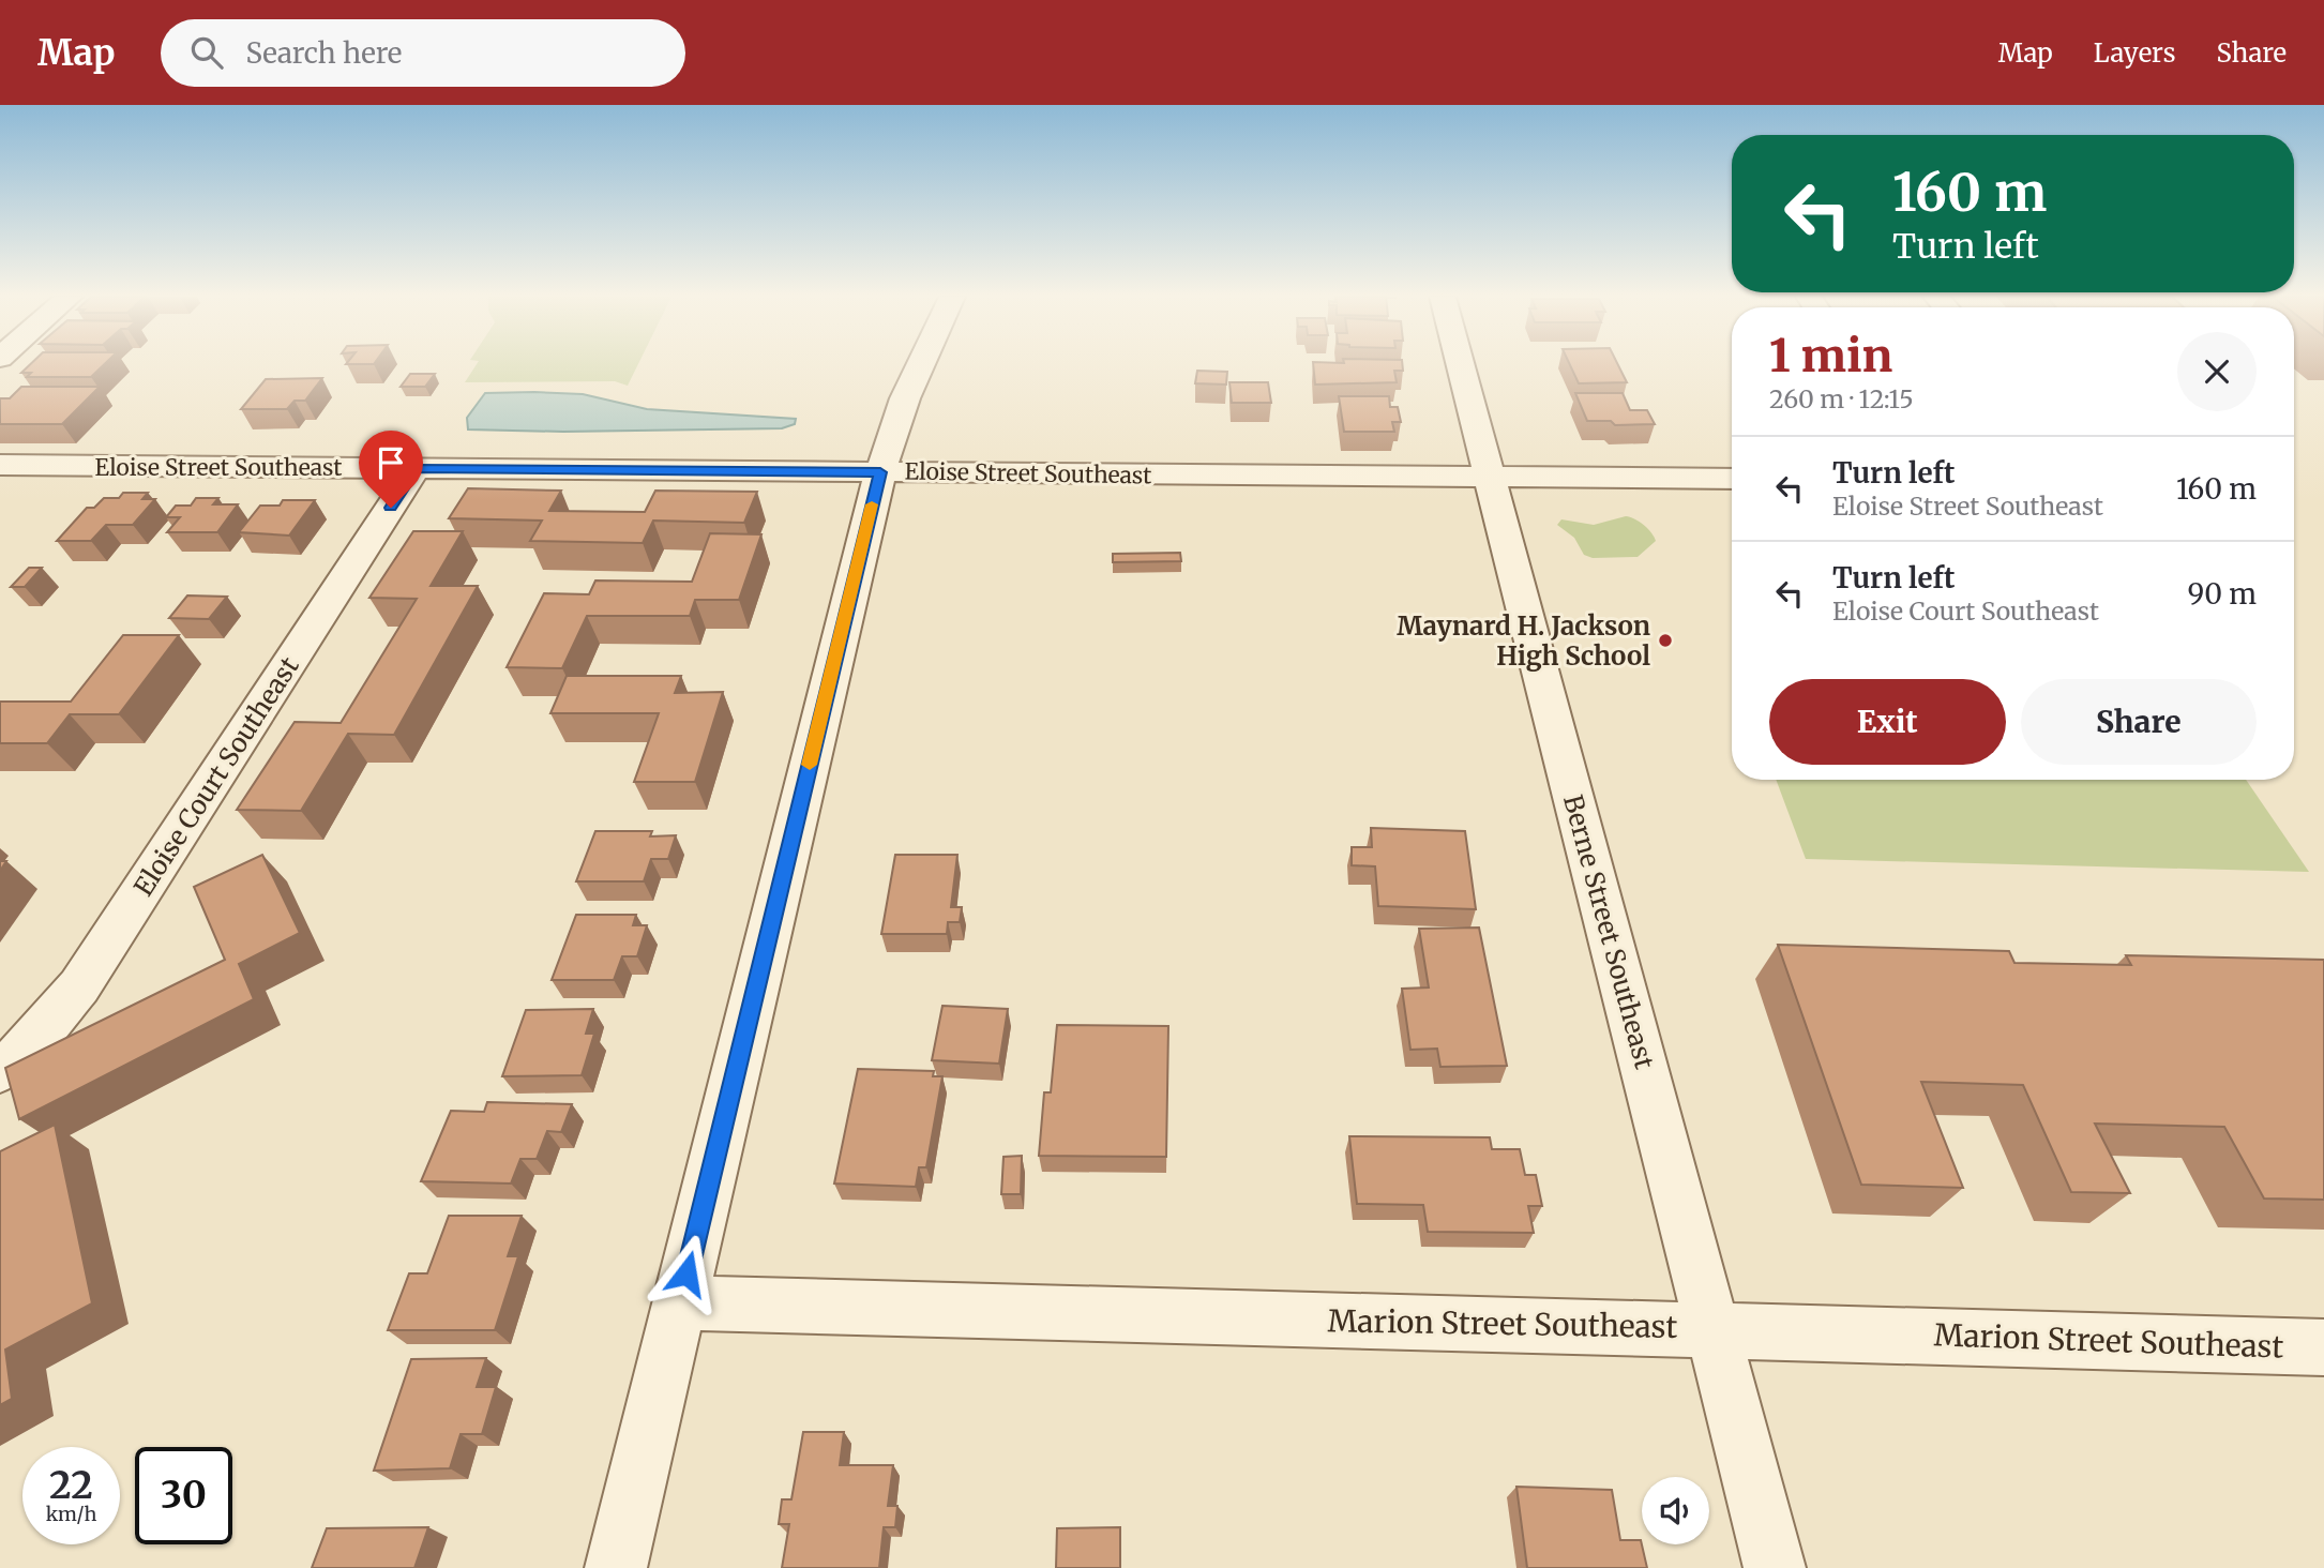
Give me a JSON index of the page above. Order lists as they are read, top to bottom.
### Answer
{
  "streets": {
    "street": [
      "Eloise Street Southeast",
      "Eloise Court Southeast",
      "Berne Street Southeast",
      "Marion Street Southeast"
    ]
  },
  "crossings": [
    ["Eloise Street Southeast", "Eloise Court Southeast"],
    ["Eloise Street Southeast", "Berne Street Southeast"],
    ["Berne Street Southeast", "Marion Street Southeast"]
  ],
  "places": ["Maynard H. Jackson High School"],
  "page": {
    "header": "Map",
    "search": "Search here",
    "nav": ["Map", "Layers", "Share"],
    "turn": ["160 m", "Turn left"],
    "heading": ["1 min", "260 m · 12:15"],
    "list": [
      {
        "name": "Turn left",
        "note": "Eloise Street Southeast",
        "value": "160 m"
      },
      {
        "name": "Turn left",
        "note": "Eloise Court Southeast",
        "value": "90 m"
      }
    ],
    "buttons": ["Exit", "Share"],
    "speed": "22 km/h",
    "limit": "30"
  }
}
